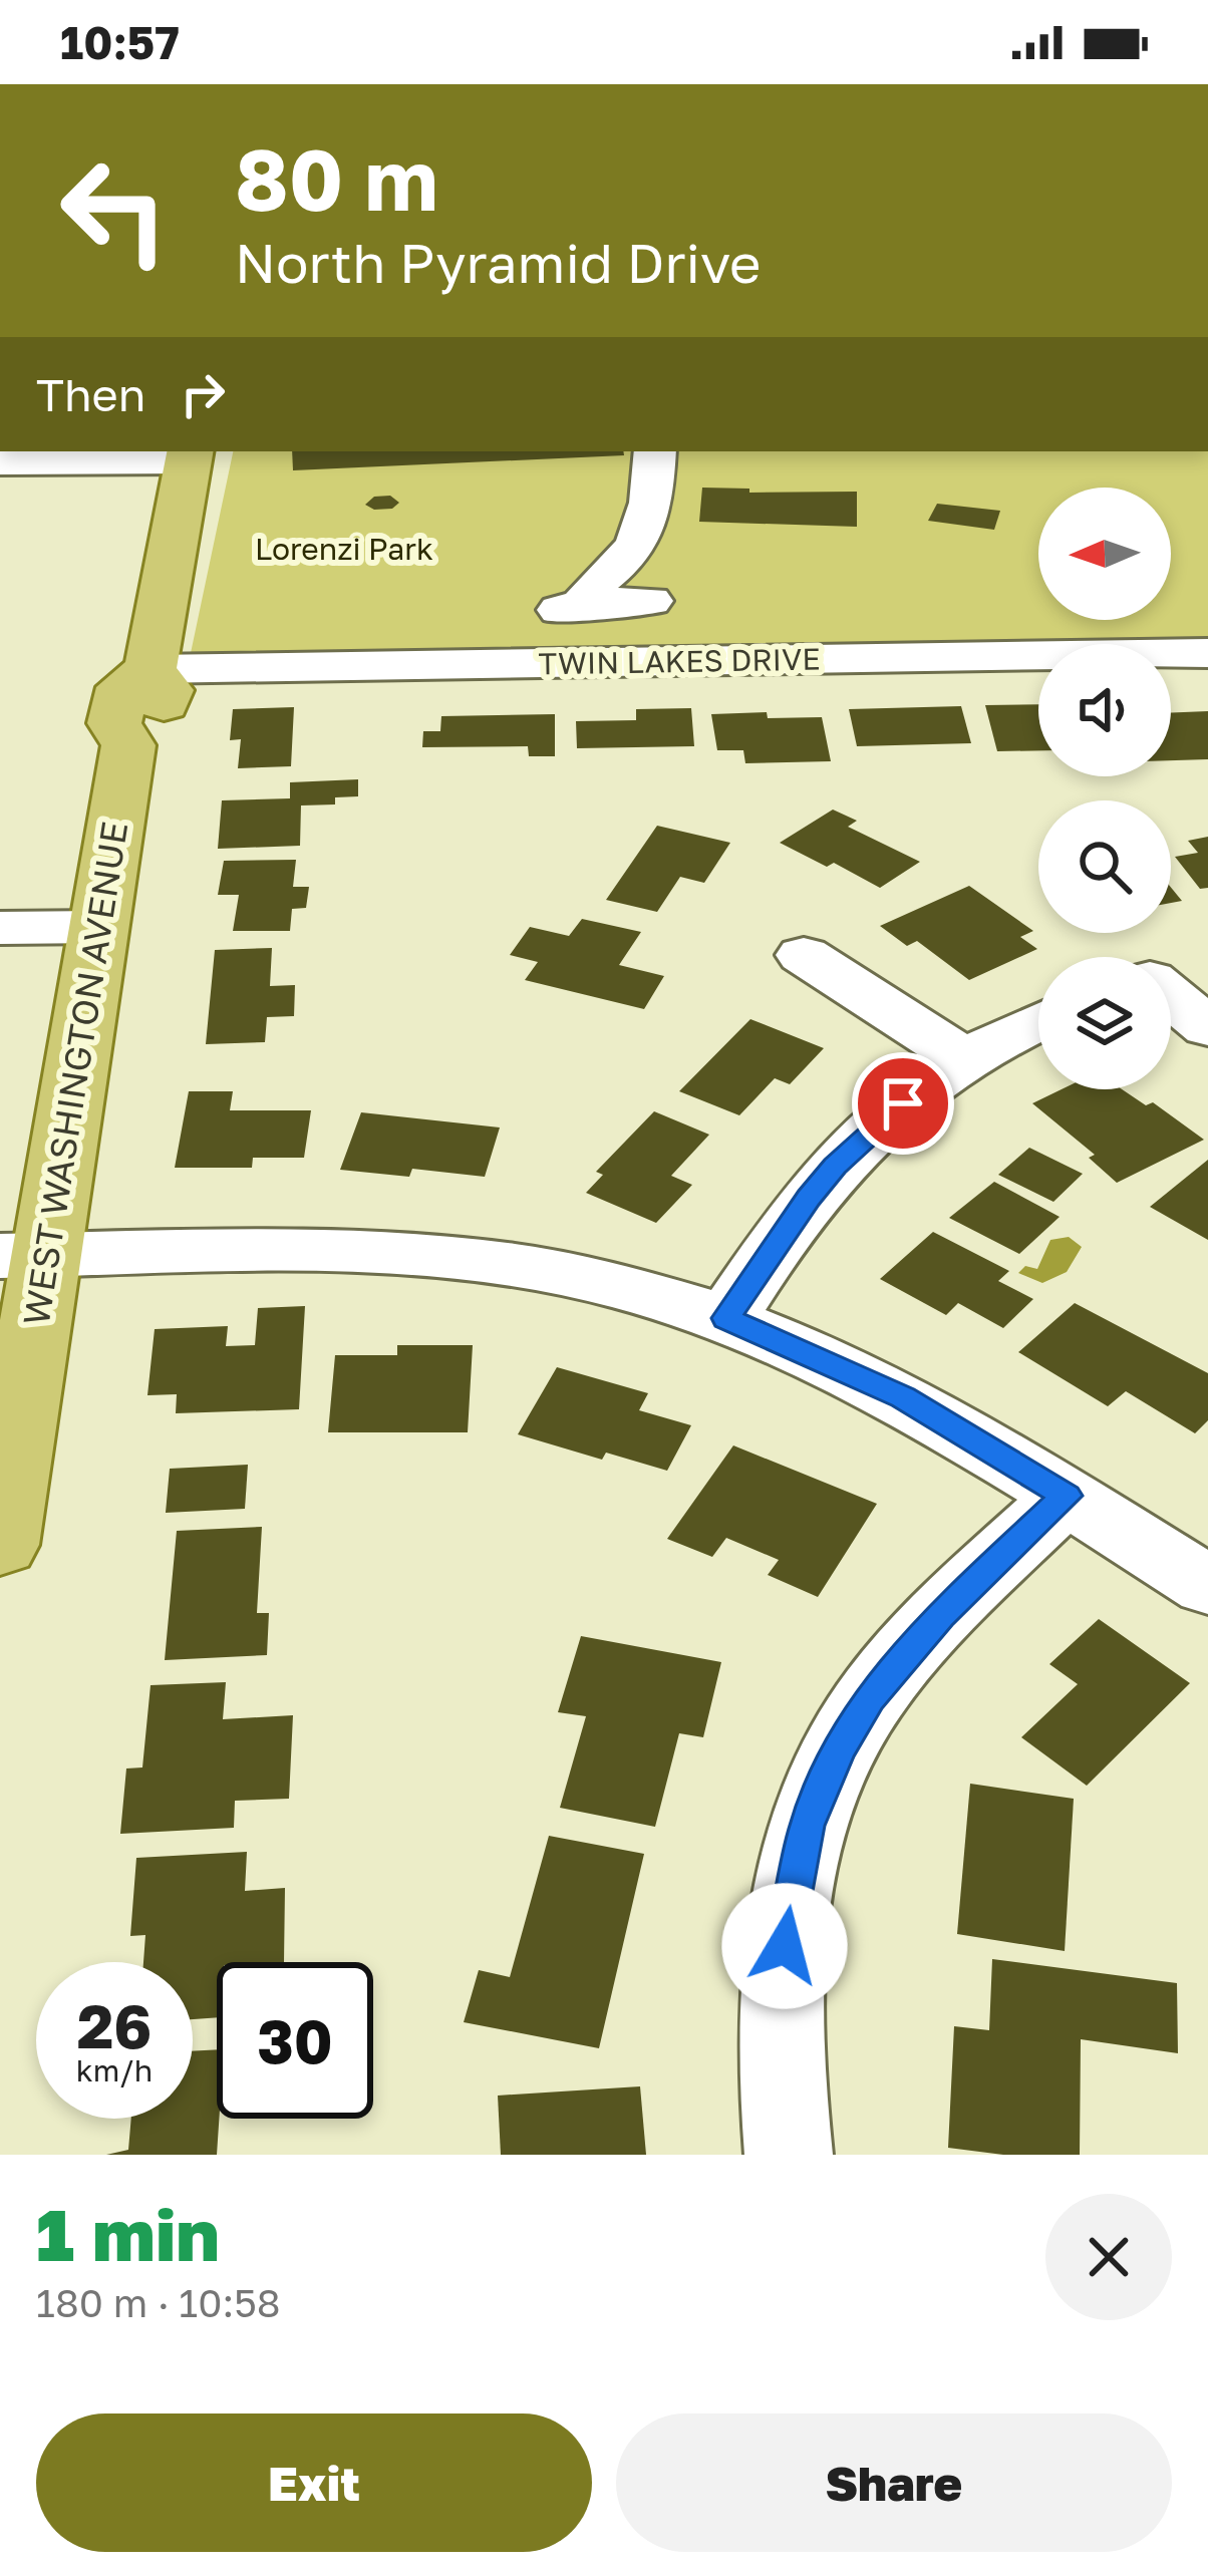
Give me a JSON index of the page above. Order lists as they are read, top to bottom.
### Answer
{
  "streets": {
    "main road": ["WEST WASHINGTON AVENUE"],
    "street": ["TWIN LAKES DRIVE"]
  },
  "crossings": [
    ["TWIN LAKES DRIVE", "WEST WASHINGTON AVENUE"]
  ],
  "parks": ["Lorenzi Park"],
  "north": "left",
  "page": {
    "status": "10:57",
    "turn": ["80 m", "North Pyramid Drive"],
    "then": "Then",
    "speed": "26 km/h",
    "limit": "30",
    "heading": ["1 min", "180 m · 10:58"],
    "buttons": ["Exit", "Share"]
  }
}
